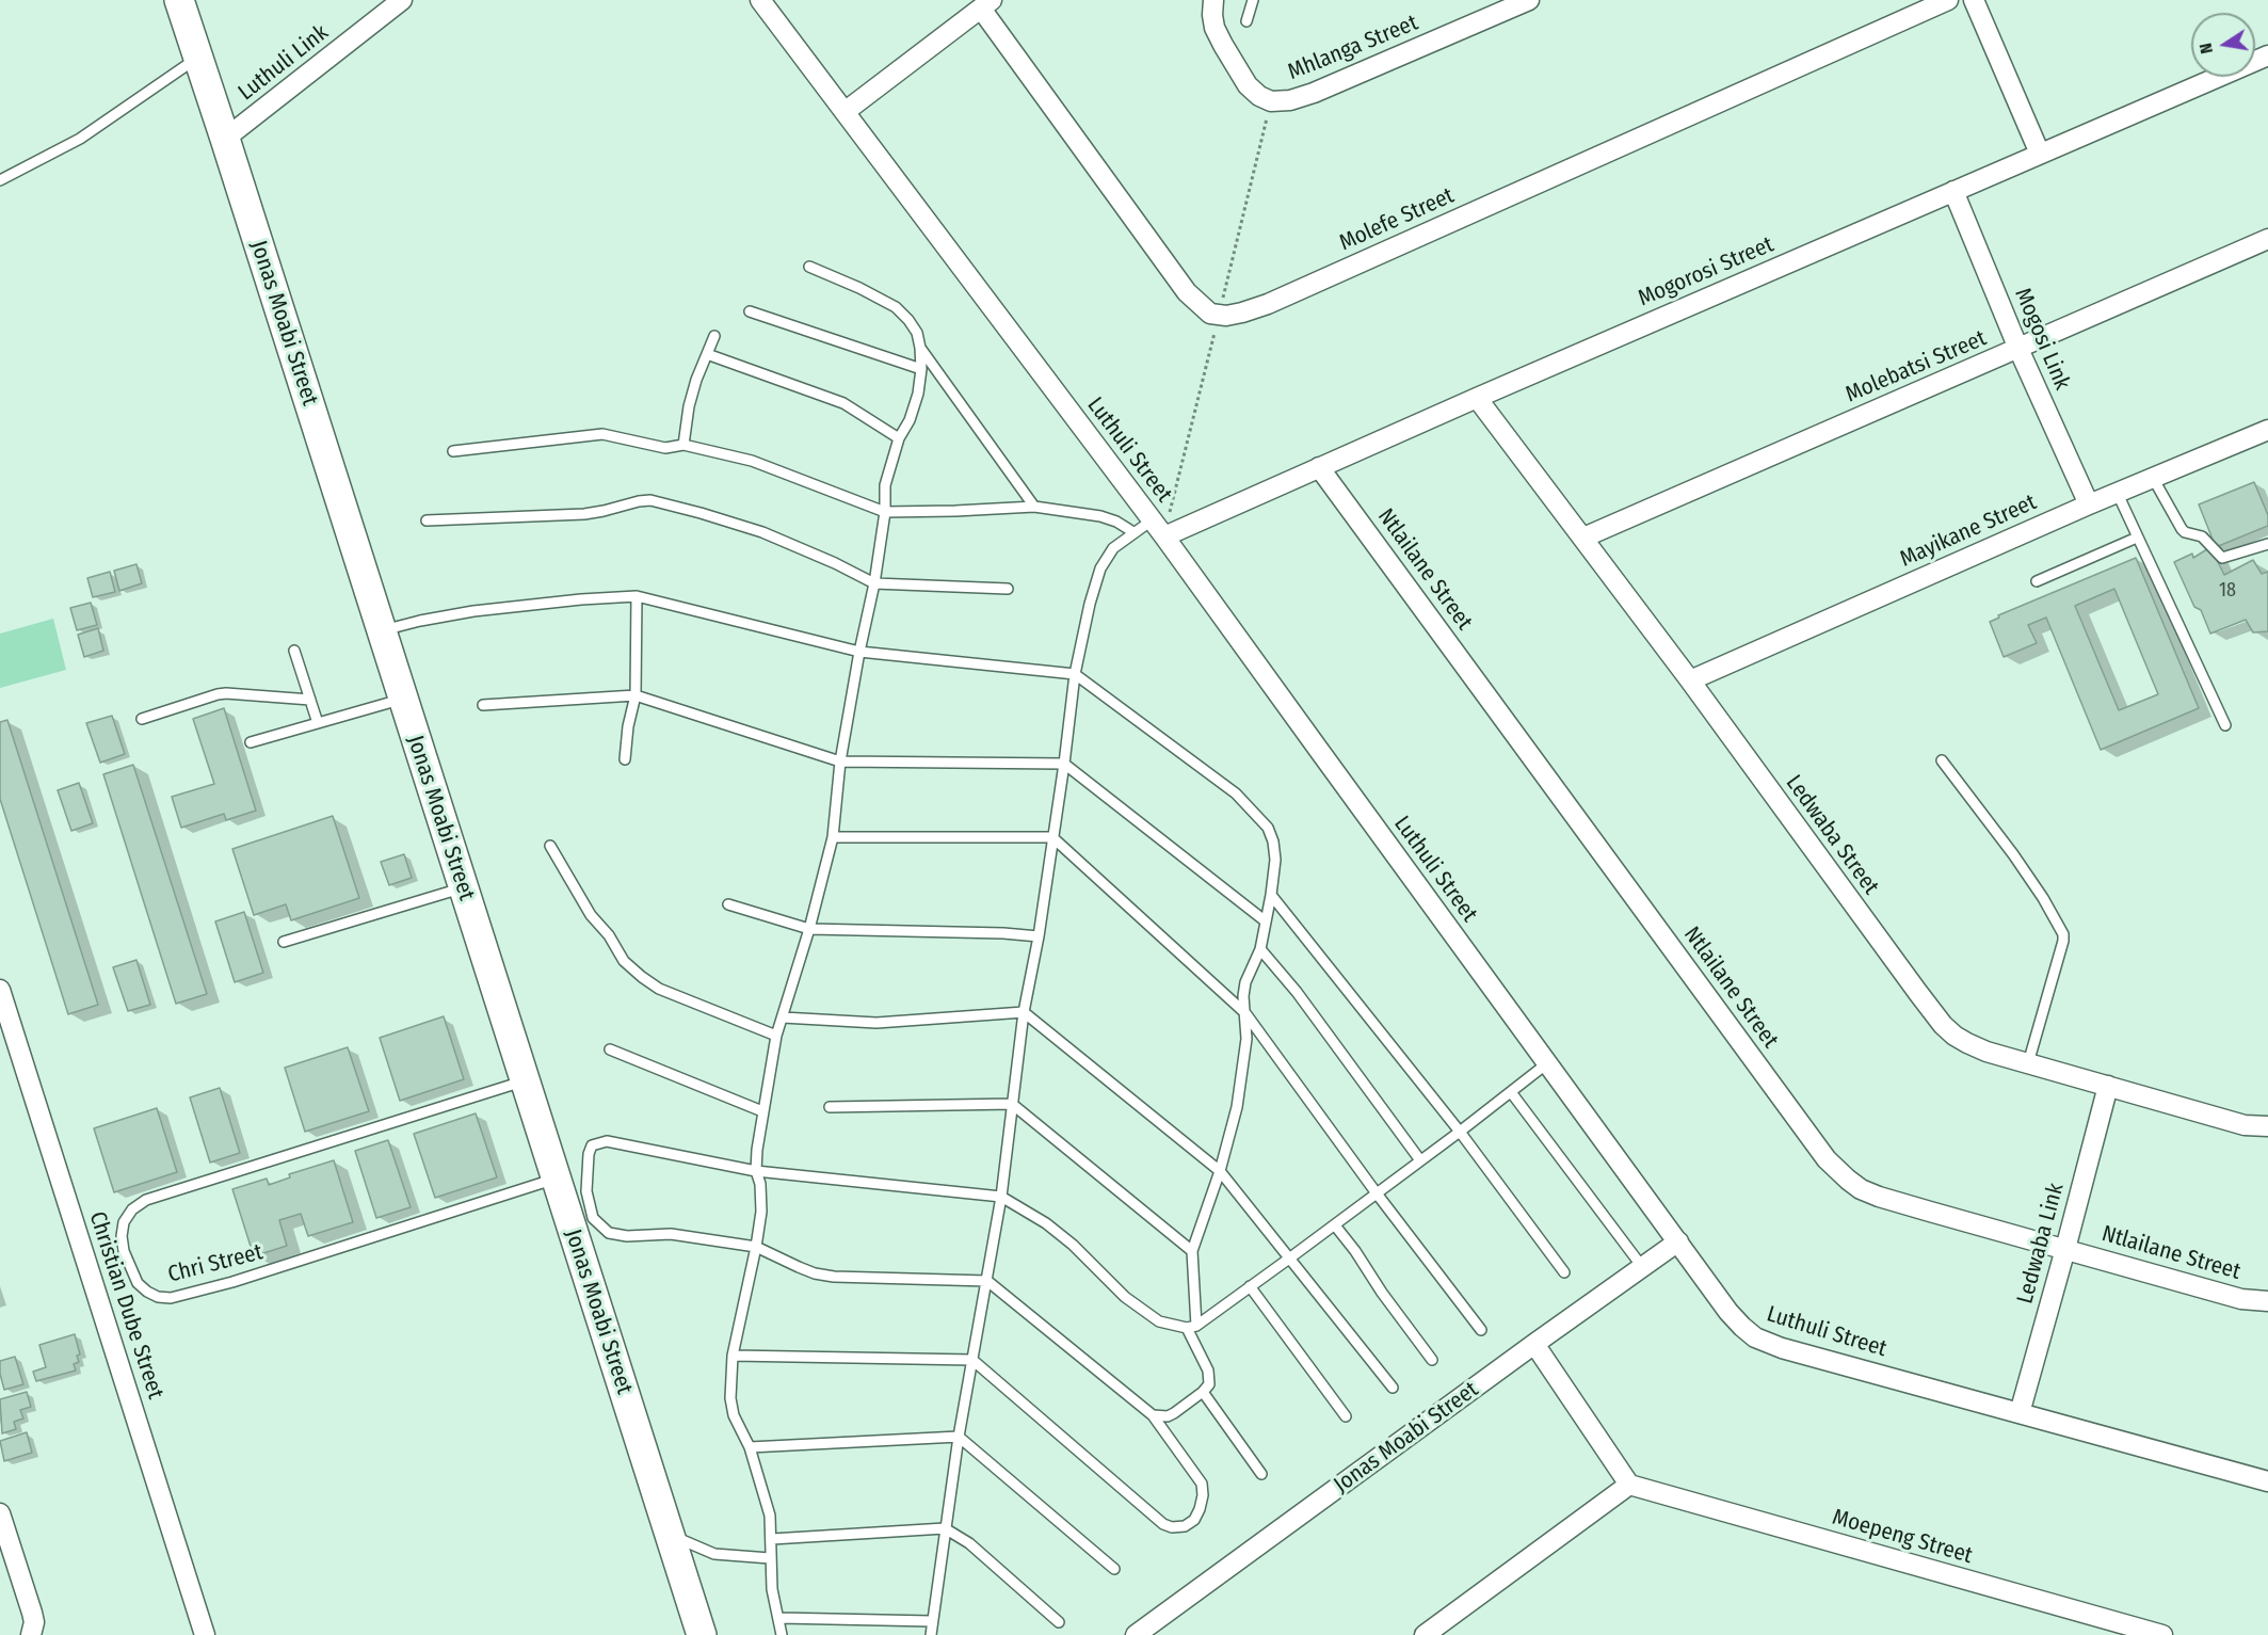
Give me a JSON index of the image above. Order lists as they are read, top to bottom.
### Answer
{
  "streets": {
    "street": [
      "Mhlanga Street",
      "Luthuli Link",
      "Molefe Street",
      "Mogorosi Street",
      "Jonas Moabi Street",
      "Mogosi Link",
      "Molebatsi Street",
      "Luthuli Street",
      "Mayikane Street",
      "Ntlailane Street",
      "Ledwaba Street",
      "Ledwaba Link",
      "Christian Dube Street",
      "Moepeng Street"
    ],
    "lane": ["Chri Street"]
  },
  "crossings": [
    ["Luthuli Link", "Jonas Moabi Street"],
    ["Mogorosi Street", "Mogosi Link"],
    ["Mogorosi Street", "Luthuli Street"],
    ["Mogorosi Street", "Ntlailane Street"],
    ["Mogorosi Street", "Ledwaba Street"],
    ["Jonas Moabi Street", "Luthuli Street"],
    ["Jonas Moabi Street", "Chri Street"],
    ["Mogosi Link", "Molebatsi Street"],
    ["Mogosi Link", "Mayikane Street"],
    ["Molebatsi Street", "Ledwaba Street"],
    ["Luthuli Street", "Ledwaba Link"],
    ["Mayikane Street", "Ledwaba Street"],
    ["Ntlailane Street", "Ledwaba Link"],
    ["Ledwaba Street", "Ledwaba Link"]
  ],
  "house_numbers": ["18"],
  "north": "left"
}
